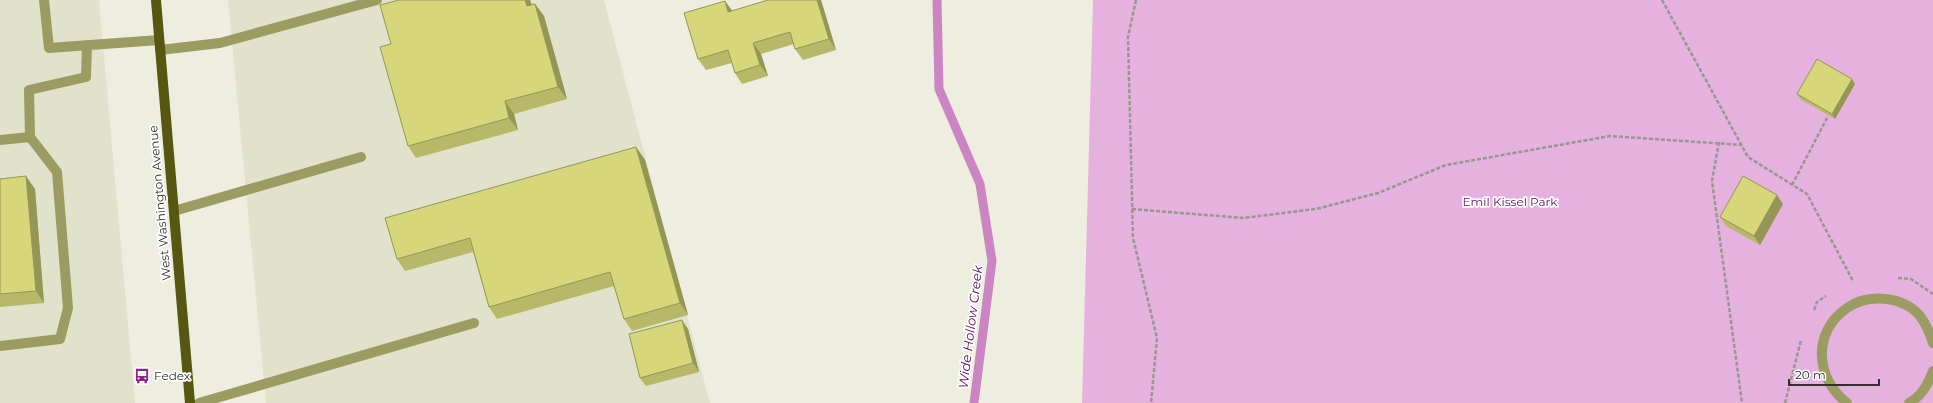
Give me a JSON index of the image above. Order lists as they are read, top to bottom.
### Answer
{
  "streets": {
    "main road": ["West Washington Avenue"]
  },
  "water": ["Wide Hollow Creek"],
  "parks": ["Emil Kissel Park"],
  "places": {
    "bus stop": ["Fedex"]
  },
  "scale_bar": "20 m"
}
